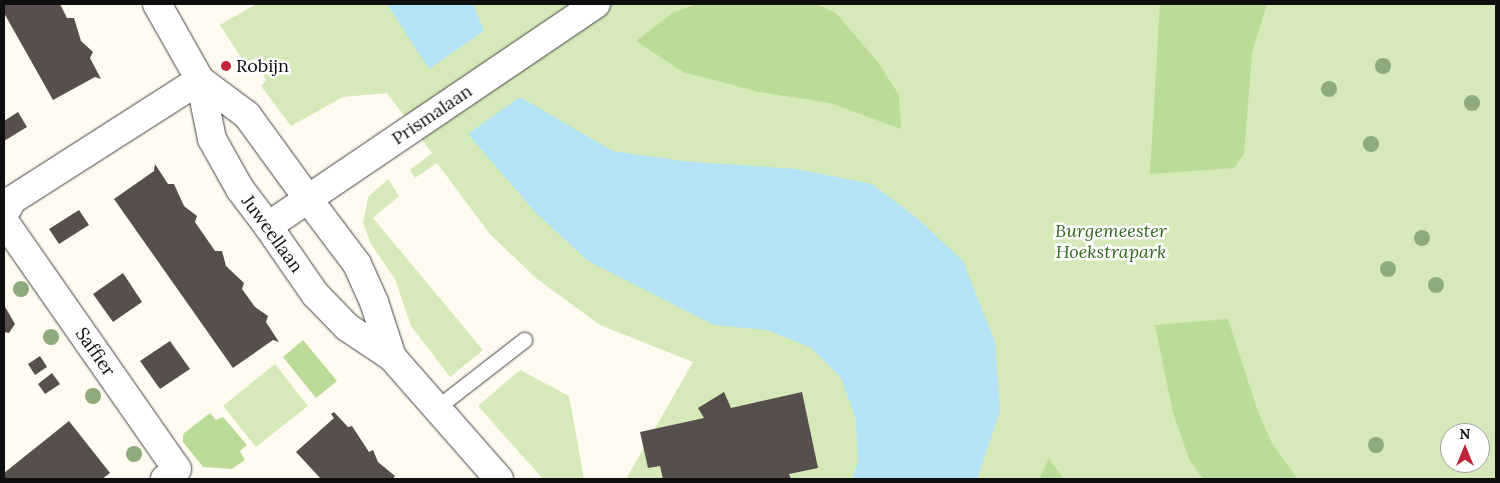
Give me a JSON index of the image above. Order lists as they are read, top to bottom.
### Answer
{
  "streets": {
    "street": ["Prismalaan", "Juweellaan", "Saffier"]
  },
  "crossings": [
    ["Prismalaan", "Juweellaan"]
  ],
  "parks": ["Burgemeester Hoekstrapark"],
  "places": ["Robijn"],
  "north": "top"
}
